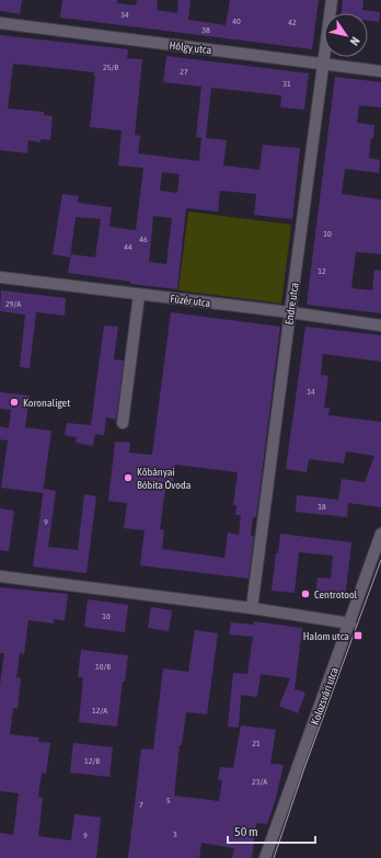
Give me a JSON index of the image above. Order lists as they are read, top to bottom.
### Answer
{
  "streets": {
    "street": [
      "Hölgy utca",
      "Füzér utca",
      "Endre utca",
      "Kolozsvári utca"
    ]
  },
  "crossings": [
    ["Hölgy utca", "Endre utca"],
    ["Füzér utca", "Endre utca"]
  ],
  "places": {
    "other": ["Koronaliget", "Kőbányai Bóbita Óvoda", "Centrotool"],
    "transit": ["Halom utca"]
  },
  "house_numbers": [
    "34",
    "40",
    "42",
    "38",
    "25/B",
    "27",
    "31",
    "10",
    "46",
    "44",
    "12",
    "29/A",
    "14",
    "18",
    "9",
    "10",
    "10/B",
    "12/A",
    "21",
    "12/B",
    "23/A",
    "5",
    "7",
    "3",
    "9"
  ],
  "scale_bar": "50 m",
  "north": "bottom right"
}
